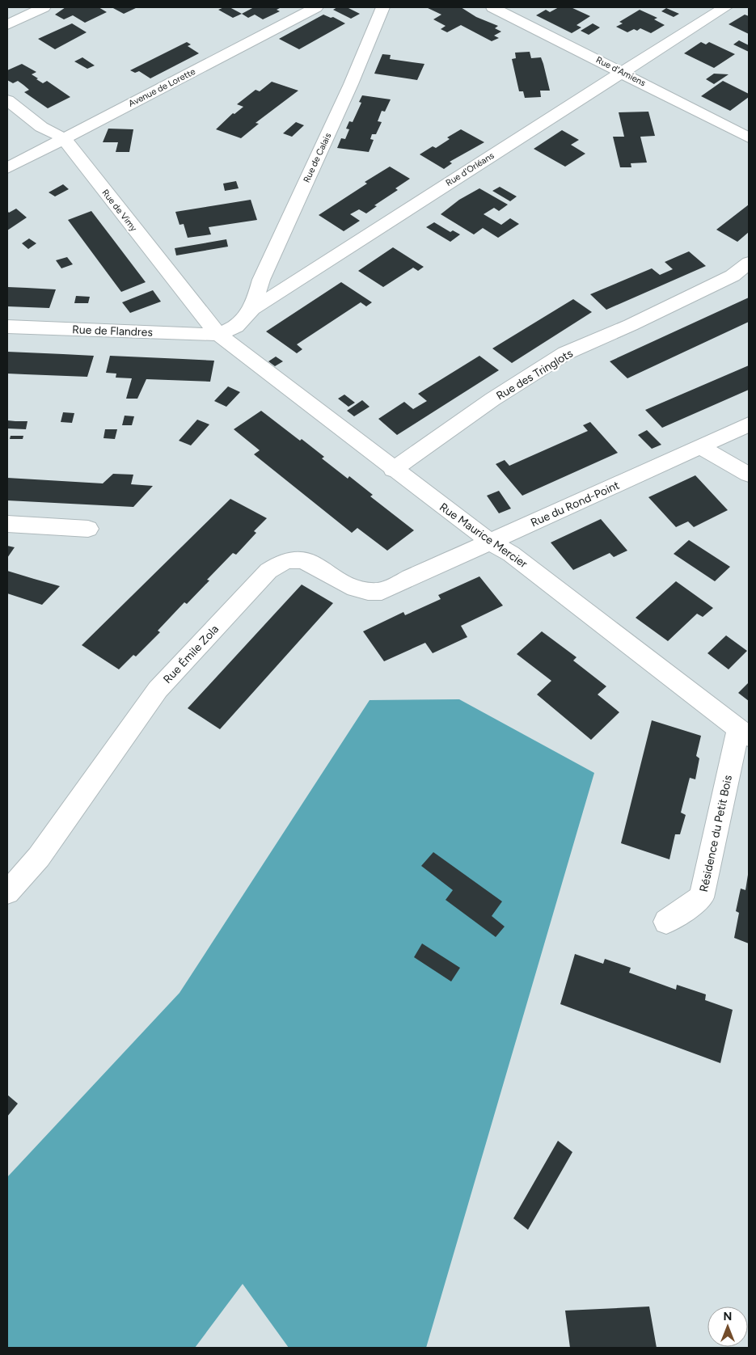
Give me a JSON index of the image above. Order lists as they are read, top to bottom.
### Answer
{
  "streets": {
    "street": [
      "Rue d'Amiens",
      "Avenue de Lorette",
      "Rue de Calais",
      "Rue d'Orléans",
      "Rue de Vimy",
      "Rue de Flandres",
      "Rue des Tringlots",
      "Rue du Rond-Point",
      "Rue Maurice Mercier",
      "Rue Émile Zola",
      "Résidence du Petit Bois"
    ]
  },
  "crossings": [
    ["Rue d'Amiens", "Rue d'Orléans"],
    ["Avenue de Lorette", "Rue de Vimy"],
    ["Rue de Calais", "Rue d'Orléans"],
    ["Rue d'Orléans", "Rue de Vimy"],
    ["Rue d'Orléans", "Rue de Flandres"],
    ["Rue d'Orléans", "Rue Maurice Mercier"],
    ["Rue de Vimy", "Rue de Flandres"],
    ["Rue de Vimy", "Rue Maurice Mercier"],
    ["Rue de Flandres", "Rue Maurice Mercier"],
    ["Rue des Tringlots", "Rue Maurice Mercier"],
    ["Rue du Rond-Point", "Rue Maurice Mercier"],
    ["Rue du Rond-Point", "Rue Émile Zola"],
    ["Rue Maurice Mercier", "Résidence du Petit Bois"]
  ],
  "north": "top"
}
